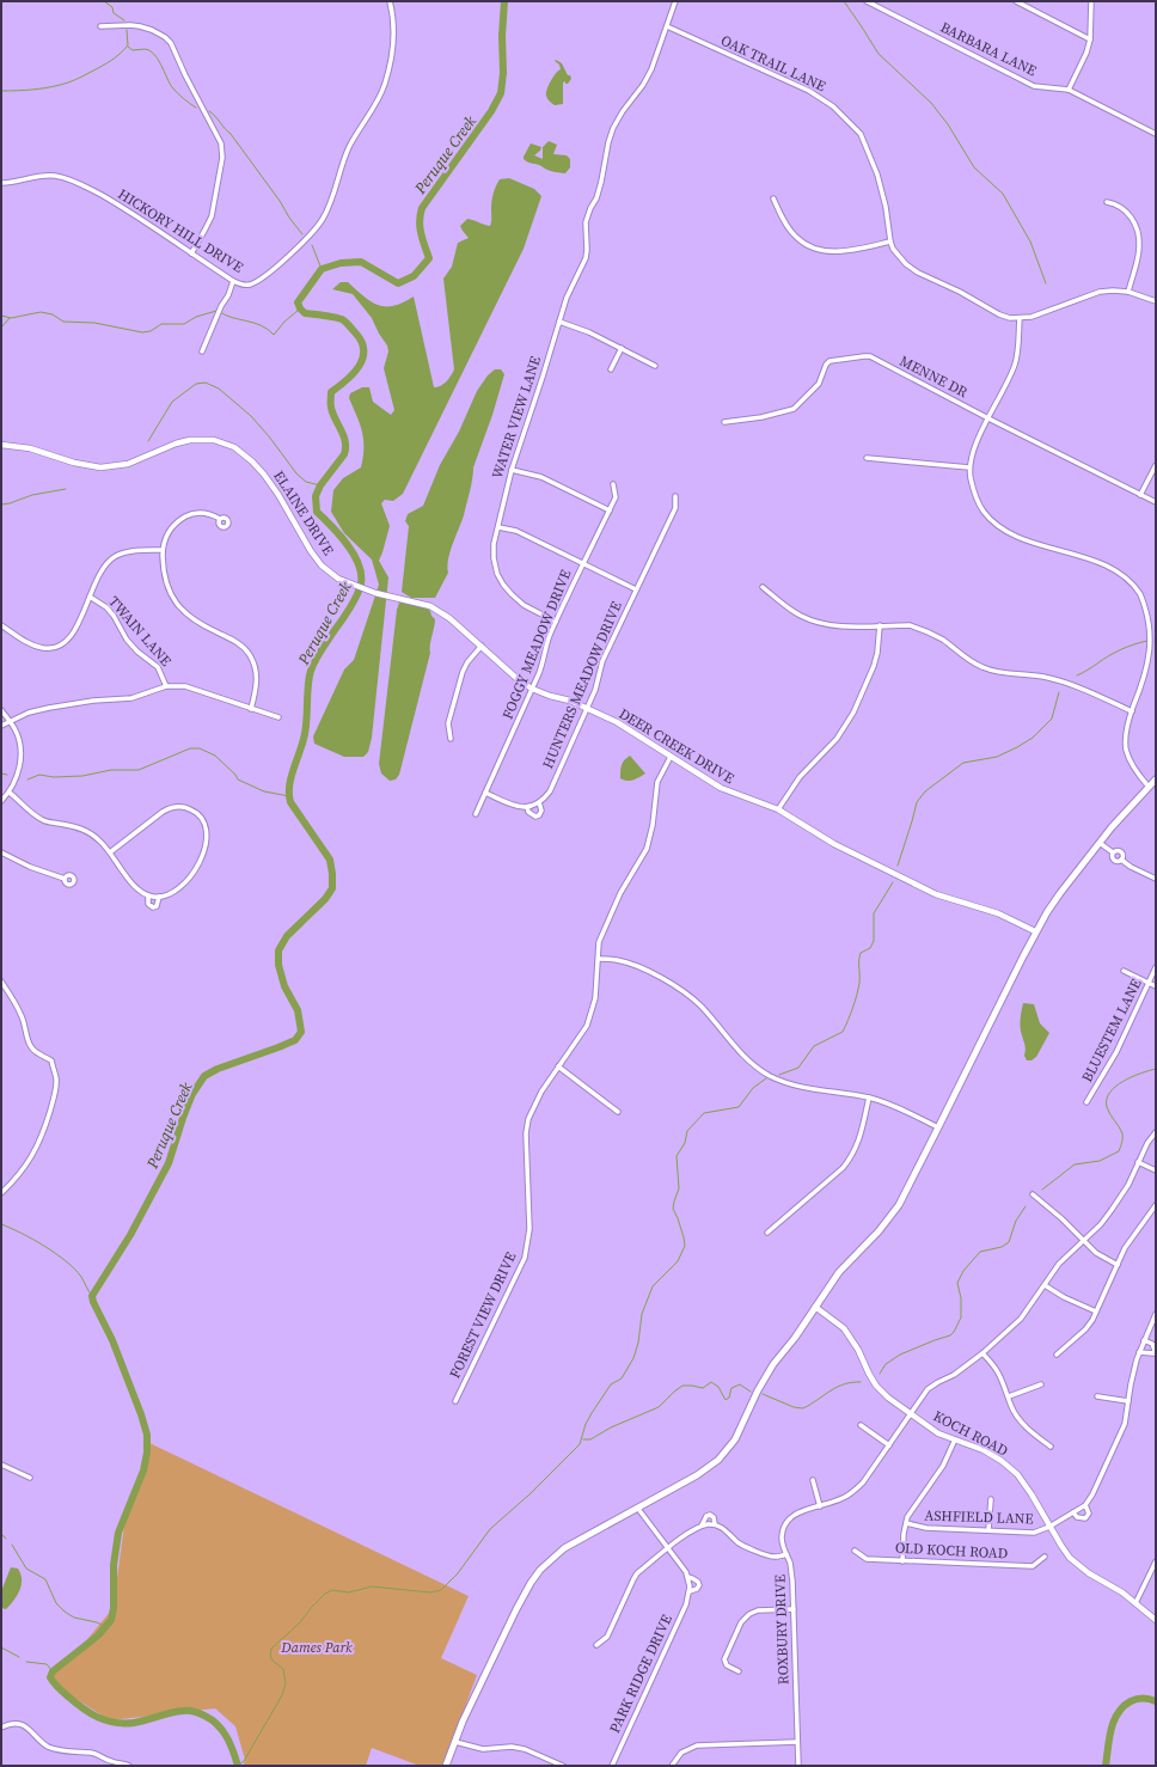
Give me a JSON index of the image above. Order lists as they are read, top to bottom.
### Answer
{
  "streets": {
    "street": [
      "BARBARA LANE",
      "OAK TRAIL LANE",
      "HICKORY HILL DRIVE",
      "MENNE DR",
      "WATER VIEW LANE",
      "ELAINE DRIVE",
      "TWAIN LANE",
      "FOGGY MEADOW DRIVE",
      "HUNTERS MEADOW DRIVE",
      "DEER CREEK DRIVE",
      "BLUESTEM LANE",
      "FOREST VIEW DRIVE",
      "KOCH ROAD",
      "ASHFIELD LANE",
      "OLD KOCH ROAD",
      "ROXBURY DRIVE",
      "PARK RIDGE DRIVE"
    ]
  },
  "crossings": [
    ["OAK TRAIL LANE", "WATER VIEW LANE"],
    ["WATER VIEW LANE", "FOGGY MEADOW DRIVE"],
    ["ELAINE DRIVE", "DEER CREEK DRIVE"],
    ["FOGGY MEADOW DRIVE", "HUNTERS MEADOW DRIVE"],
    ["FOGGY MEADOW DRIVE", "DEER CREEK DRIVE"],
    ["HUNTERS MEADOW DRIVE", "DEER CREEK DRIVE"],
    ["DEER CREEK DRIVE", "FOREST VIEW DRIVE"],
    ["KOCH ROAD", "ASHFIELD LANE"],
    ["KOCH ROAD", "ROXBURY DRIVE"]
  ],
  "water": ["Peruque Creek"],
  "parks": ["Dames Park"]
}
